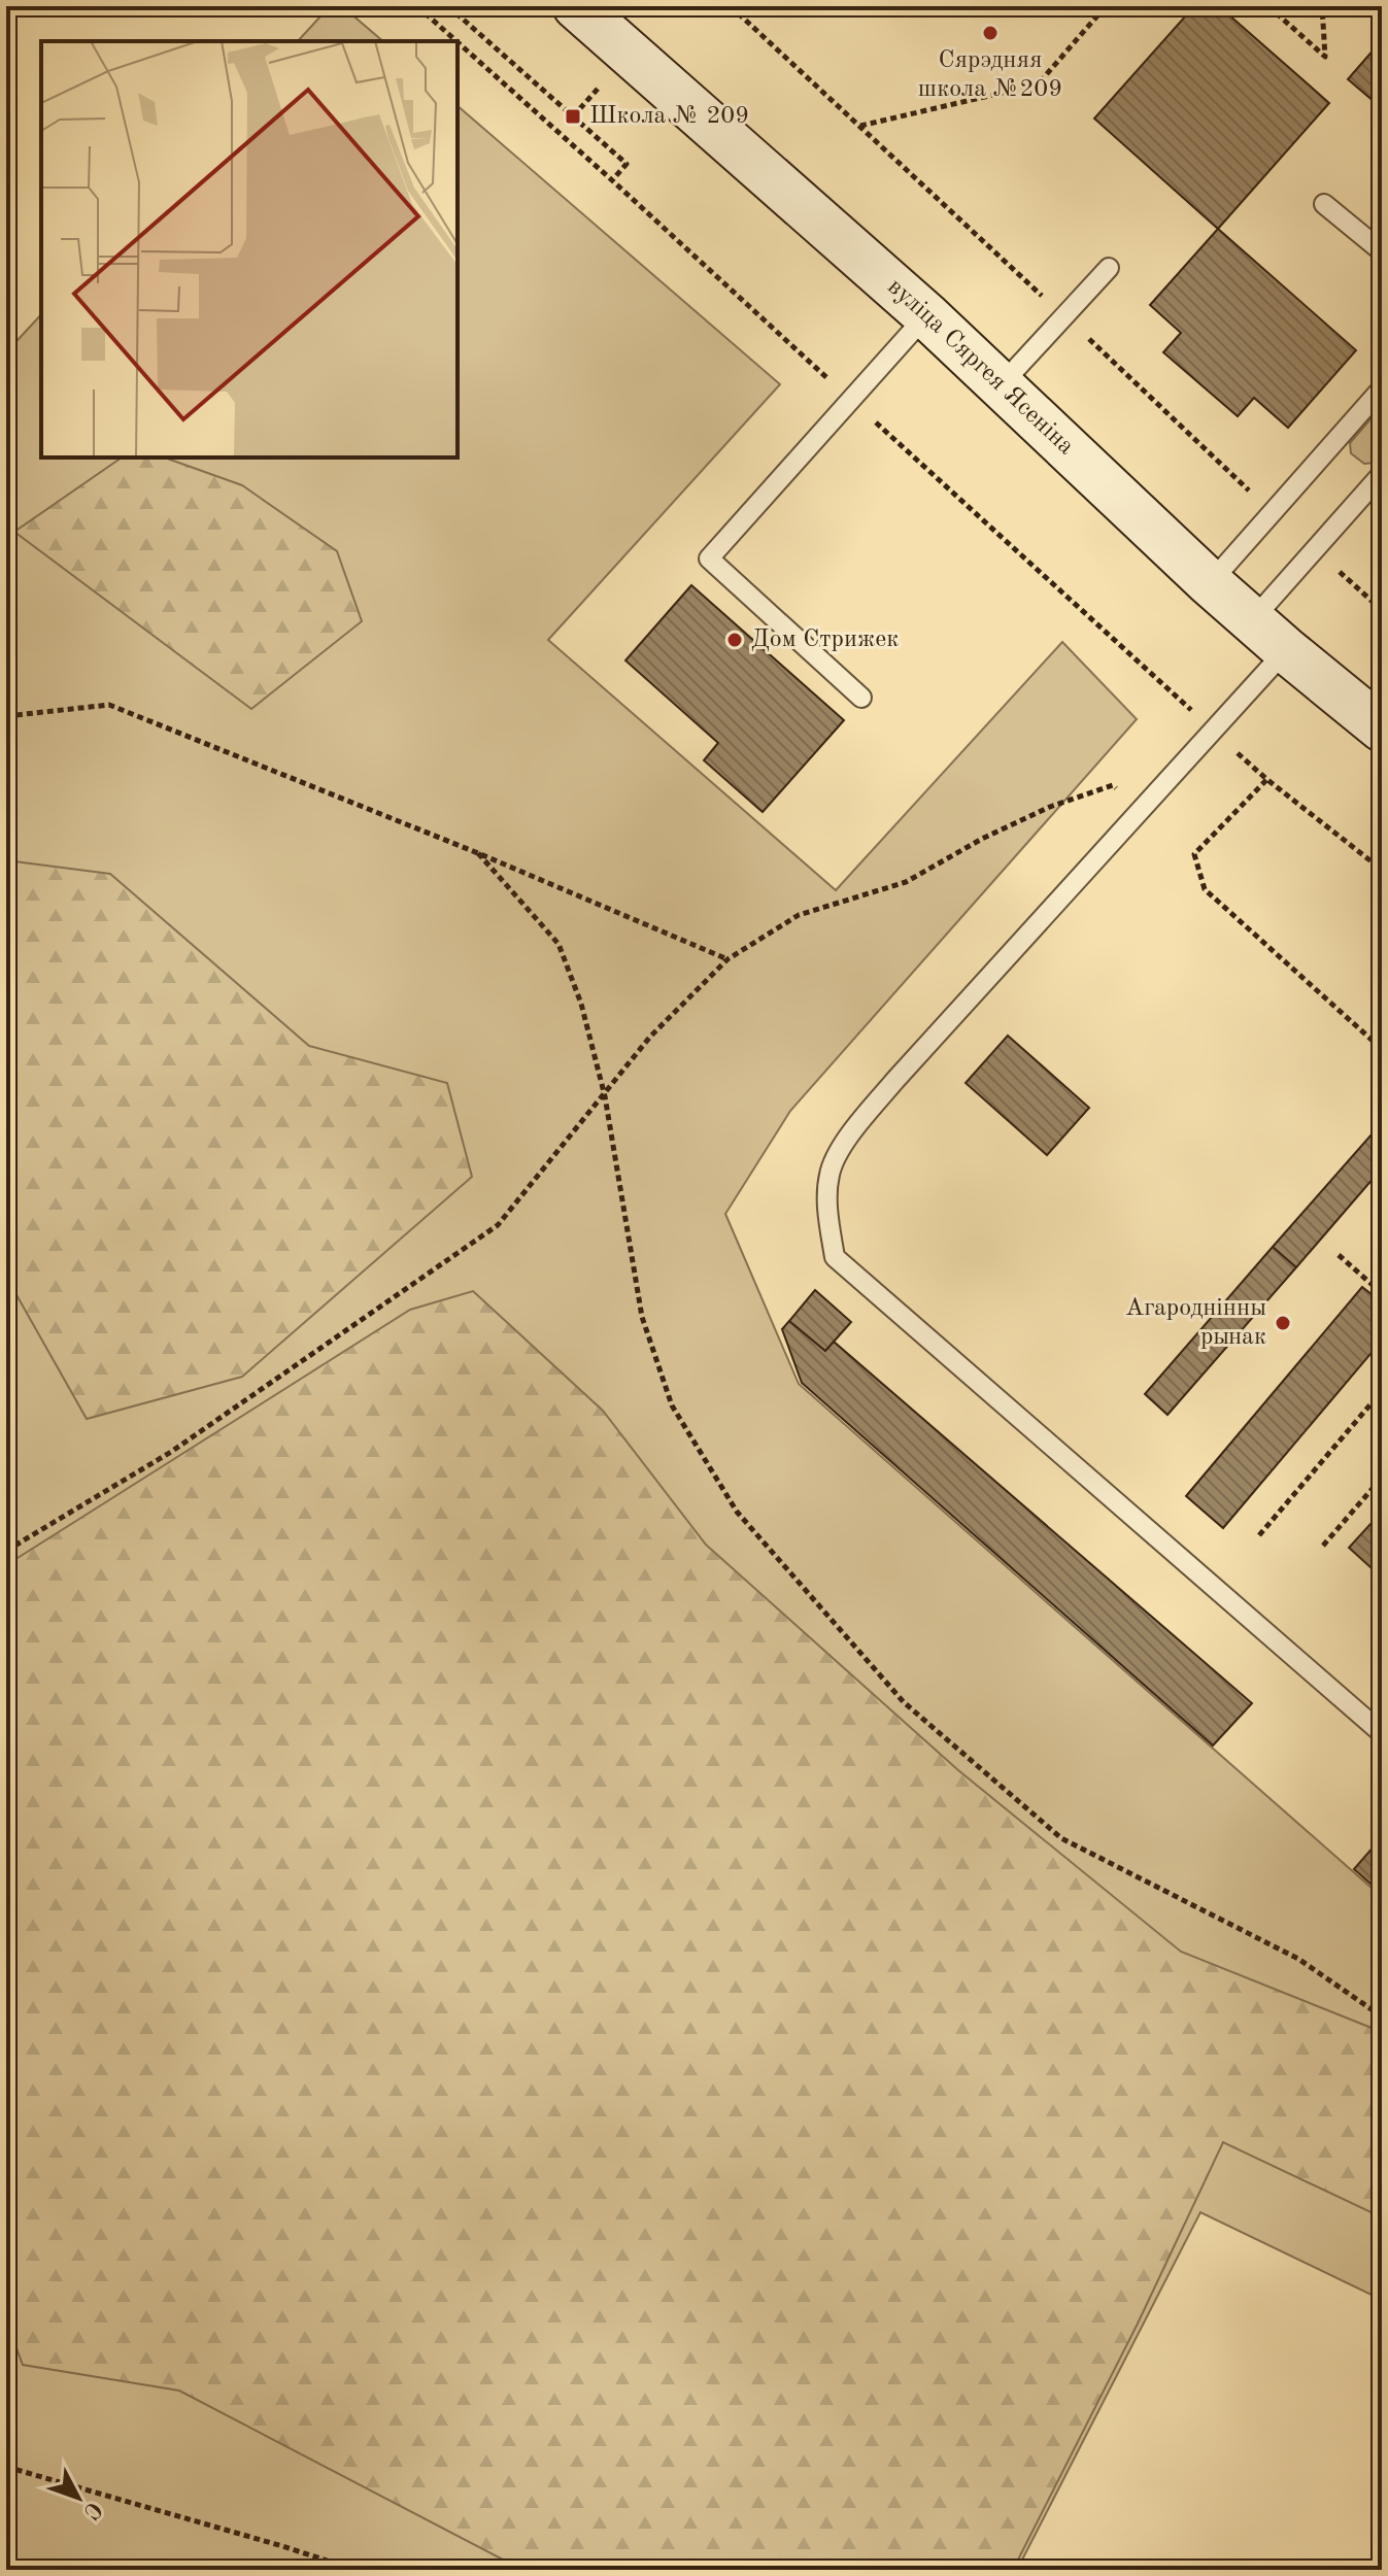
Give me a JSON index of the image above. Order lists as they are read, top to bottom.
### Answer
{
  "streets": {
    "main road": ["вуліца Сяргея Ясеніна"]
  },
  "places": {
    "other": ["Сярэдняя школа №209", "Дом Стрижек", "Агароднінны рынак"],
    "transit": ["Школа № 209"]
  },
  "north": "bottom right"
}
